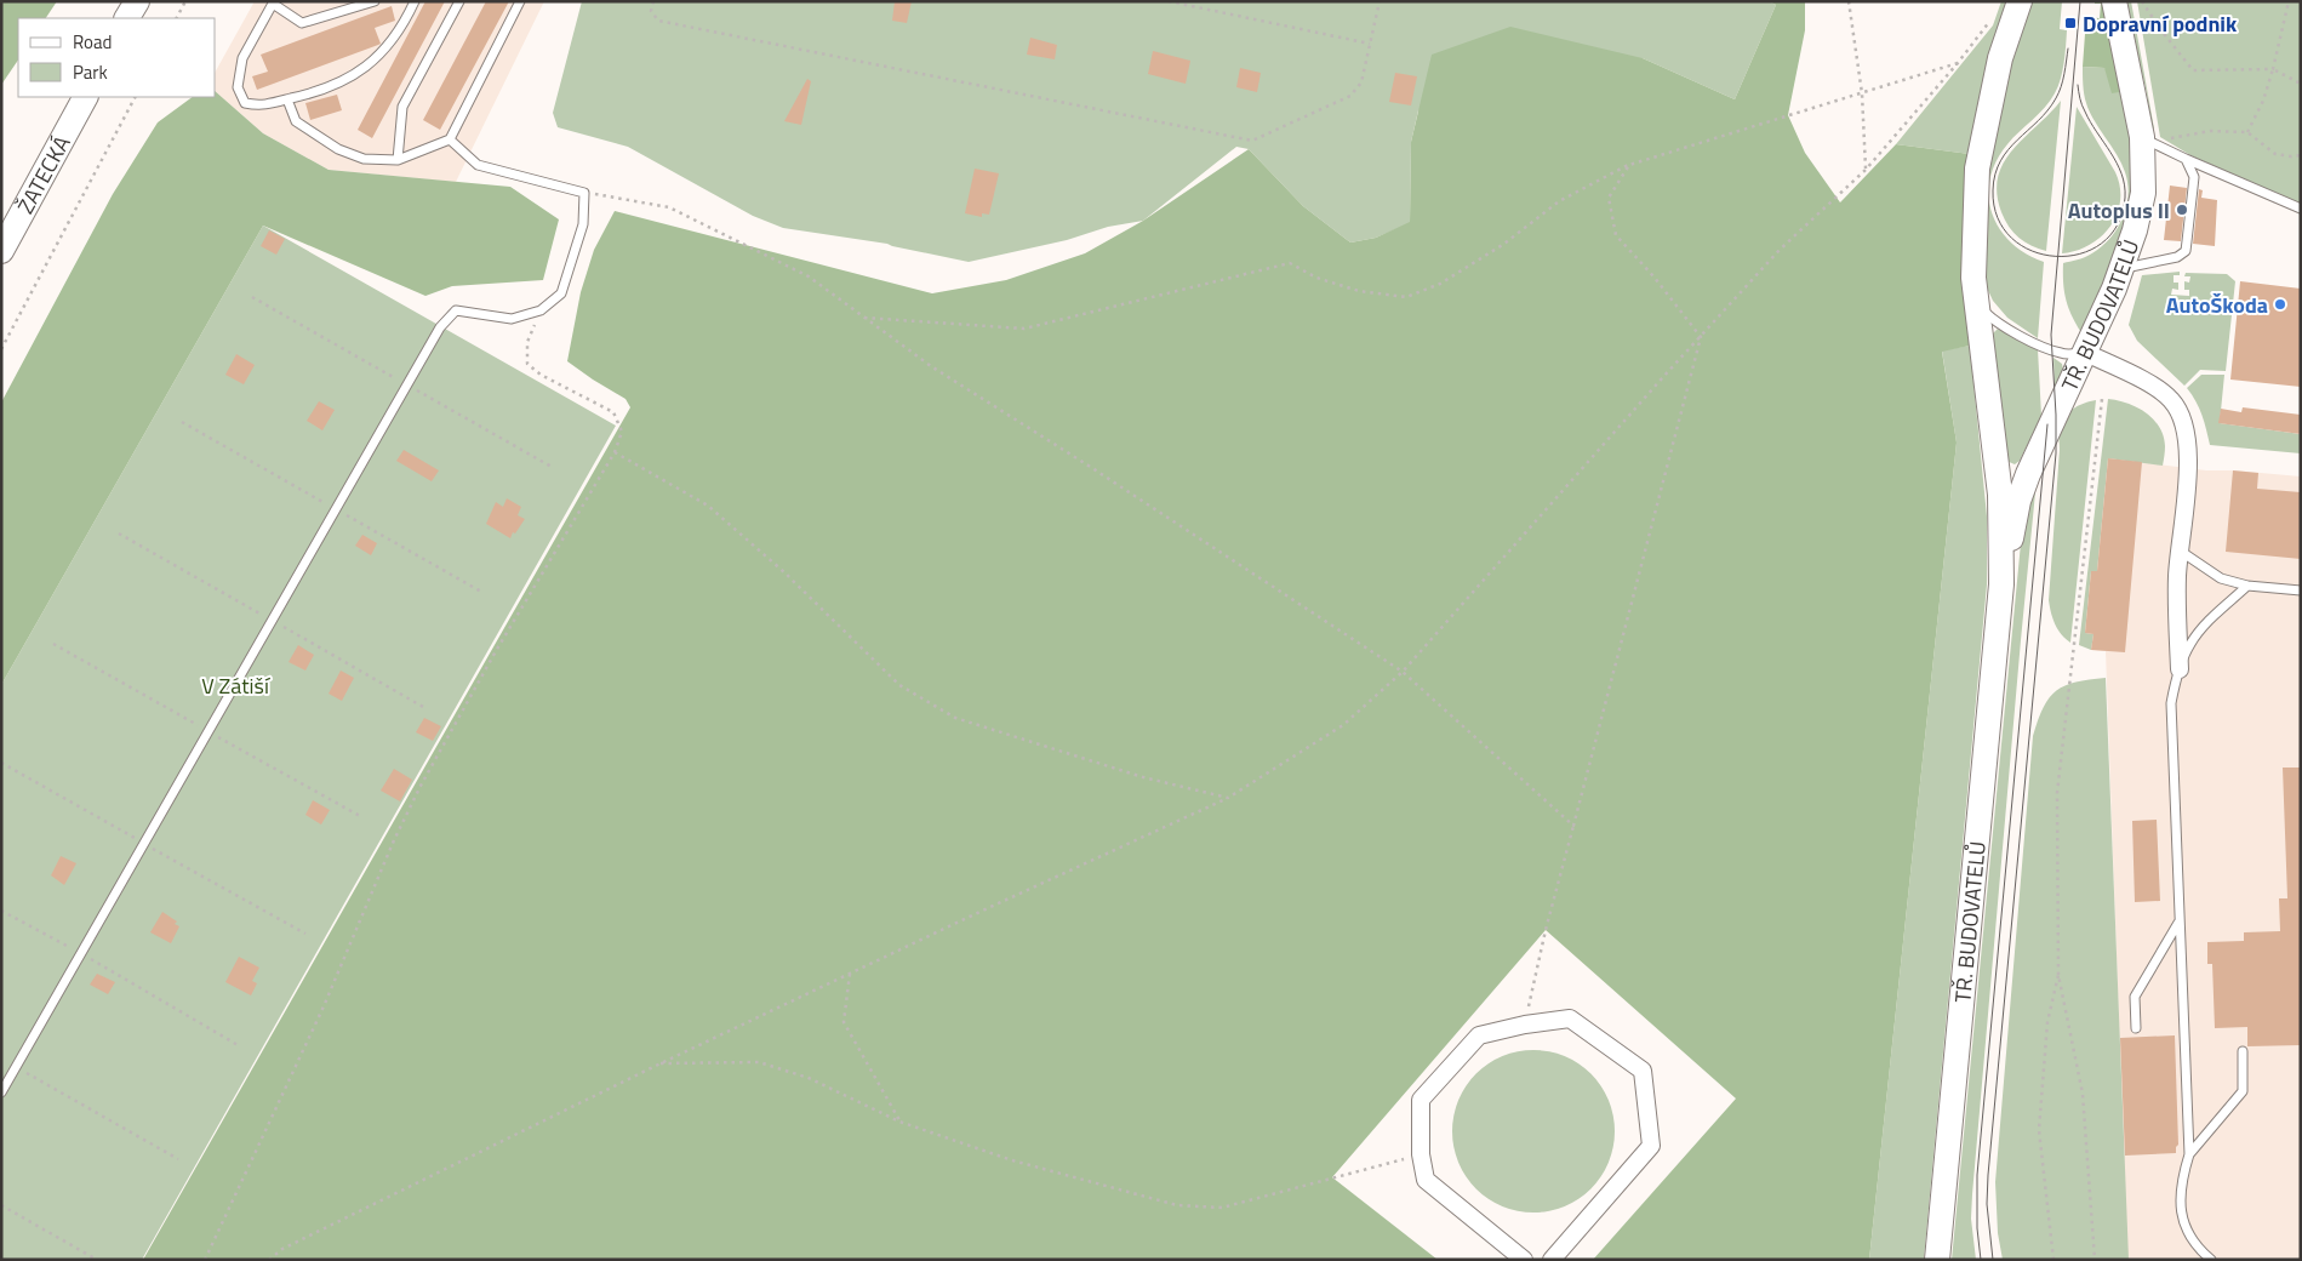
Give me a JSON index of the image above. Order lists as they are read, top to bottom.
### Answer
{
  "streets": {
    "street": ["ŽATECKÁ", "TŘ. BUDOVATELŮ"]
  },
  "parks": ["V Zátiší"],
  "places": {
    "transit": ["Dopravní podnik"],
    "other": ["Autoplus II", "AutoŠkoda"]
  },
  "legend": ["Road", "Park"]
}
